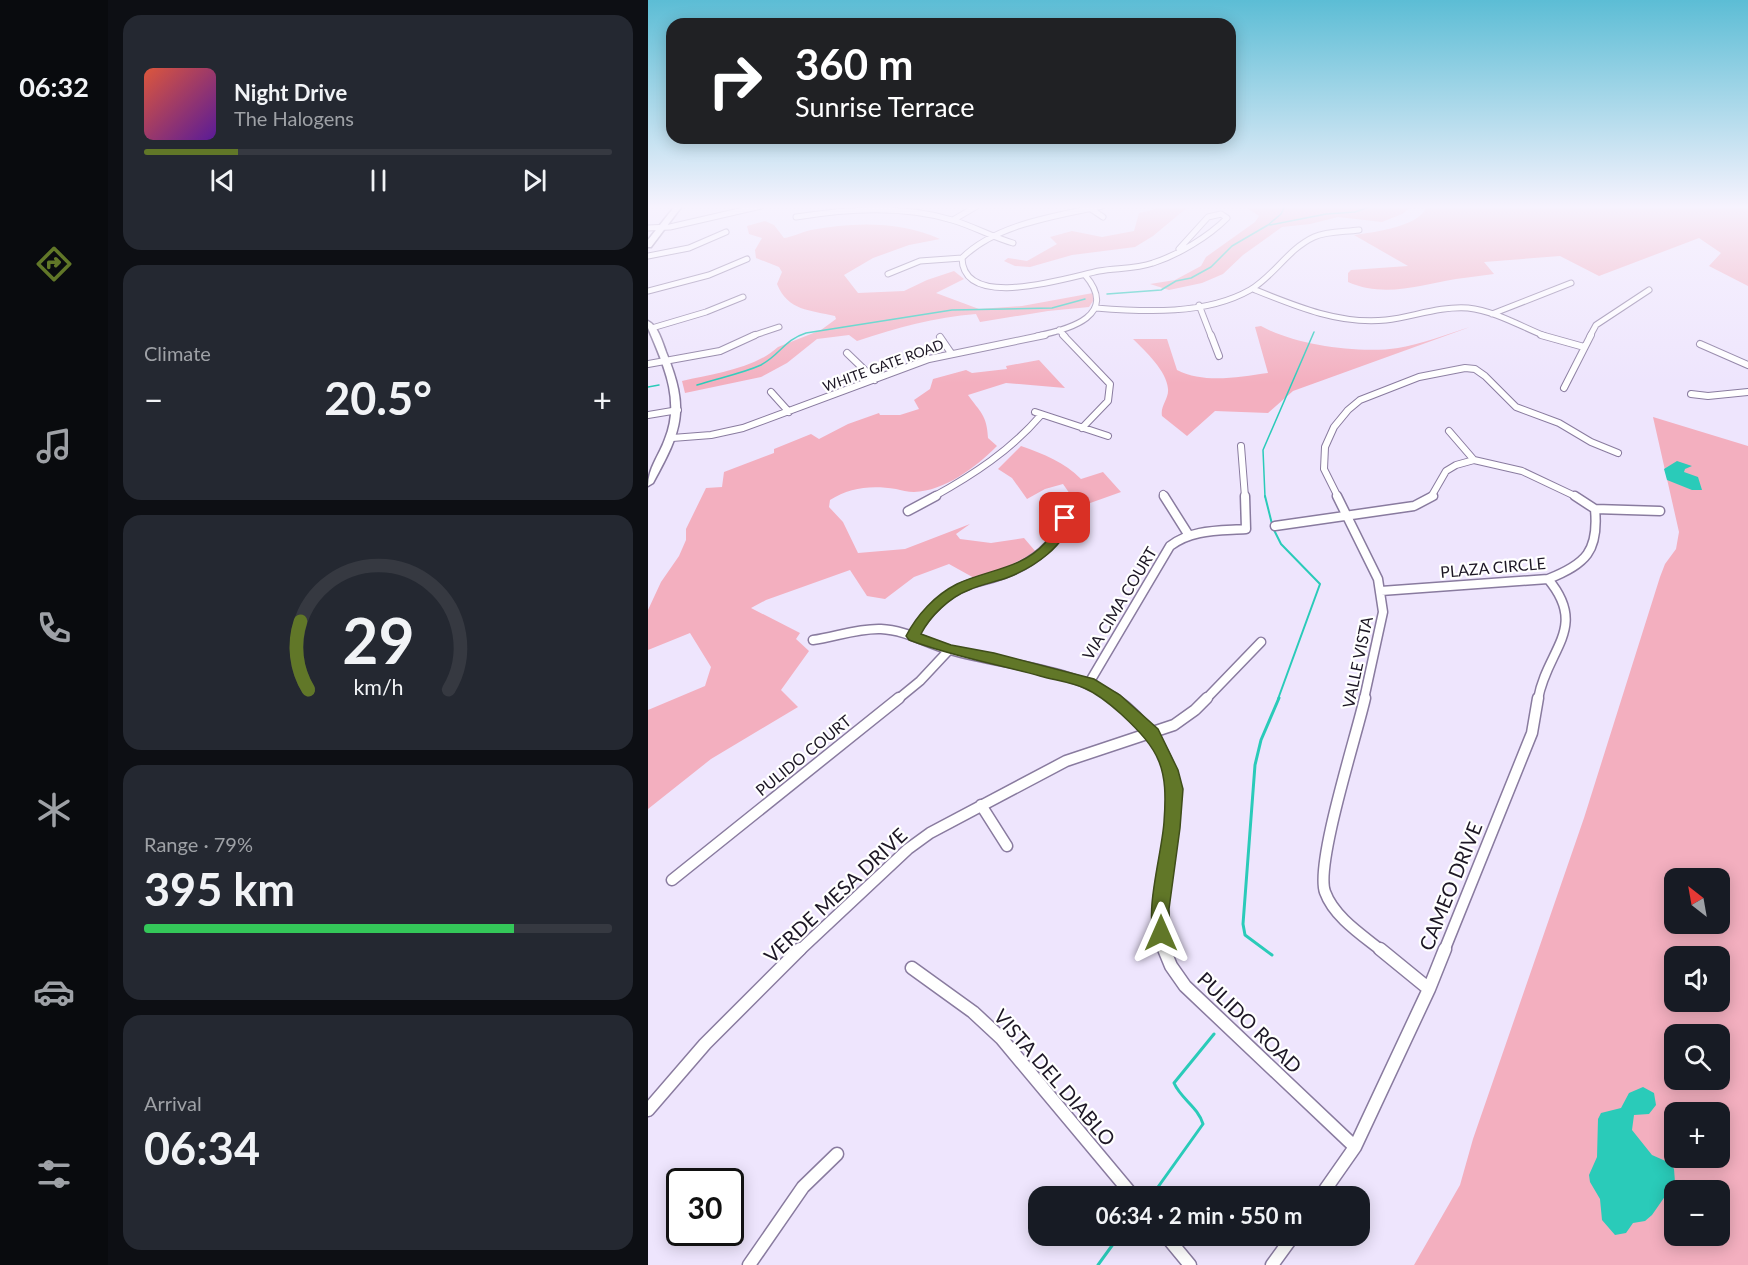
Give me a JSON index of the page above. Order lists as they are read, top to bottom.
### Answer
{
  "streets": {
    "street": [
      "WHITE GATE ROAD",
      "PLAZA CIRCLE",
      "VIA CIMA COURT",
      "VALLE VISTA",
      "PULIDO COURT",
      "CAMEO DRIVE",
      "VERDE MESA DRIVE",
      "PULIDO ROAD",
      "VISTA DEL DIABLO"
    ]
  },
  "crossings": [
    ["PLAZA CIRCLE", "VALLE VISTA"],
    ["PLAZA CIRCLE", "CAMEO DRIVE"],
    ["VIA CIMA COURT", "PULIDO ROAD"],
    ["VALLE VISTA", "CAMEO DRIVE"],
    ["PULIDO COURT", "PULIDO ROAD"],
    ["CAMEO DRIVE", "PULIDO ROAD"],
    ["VERDE MESA DRIVE", "PULIDO ROAD"]
  ],
  "north": "top left",
  "page": {
    "tabs": "06:32",
    "turn": ["360 m", "Sunrise Terrace"],
    "song": ["Night Drive", "The Halogens"],
    "tile": [
      "Climate",
      ["Range · 79%", "395 km"],
      ["Arrival", "06:34"]
    ],
    "heat": ["−", "20.5°", "+"],
    "map_buttons": ["+", "−"],
    "limit": "30",
    "trip": "06:34 · 2 min · 550 m",
    "gauge": ["29", "km/h"]
  }
}
